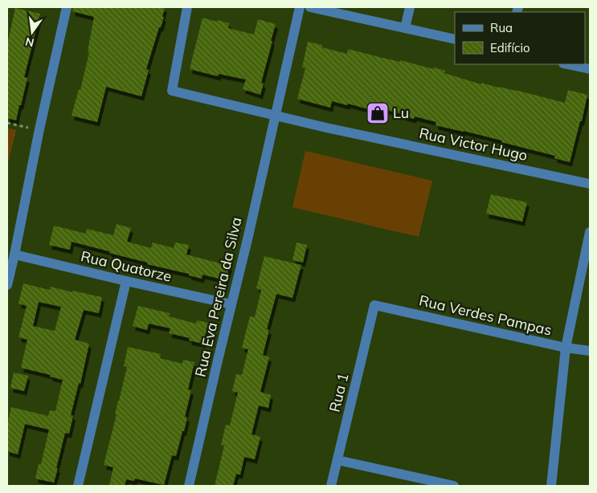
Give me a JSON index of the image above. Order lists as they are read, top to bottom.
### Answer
{
  "streets": {
    "street": [
      "Rua Victor Hugo",
      "Rua Quatorze",
      "Rua Eva Pereira da Silva",
      "Rua Verdes Pampas",
      "Rua 1"
    ]
  },
  "crossings": [
    ["Rua Victor Hugo", "Rua Eva Pereira da Silva"],
    ["Rua Quatorze", "Rua Eva Pereira da Silva"],
    ["Rua Verdes Pampas", "Rua 1"]
  ],
  "places": {
    "shop": ["Lu"]
  },
  "legend": ["Rua", "Edifício"],
  "north": "bottom"
}
